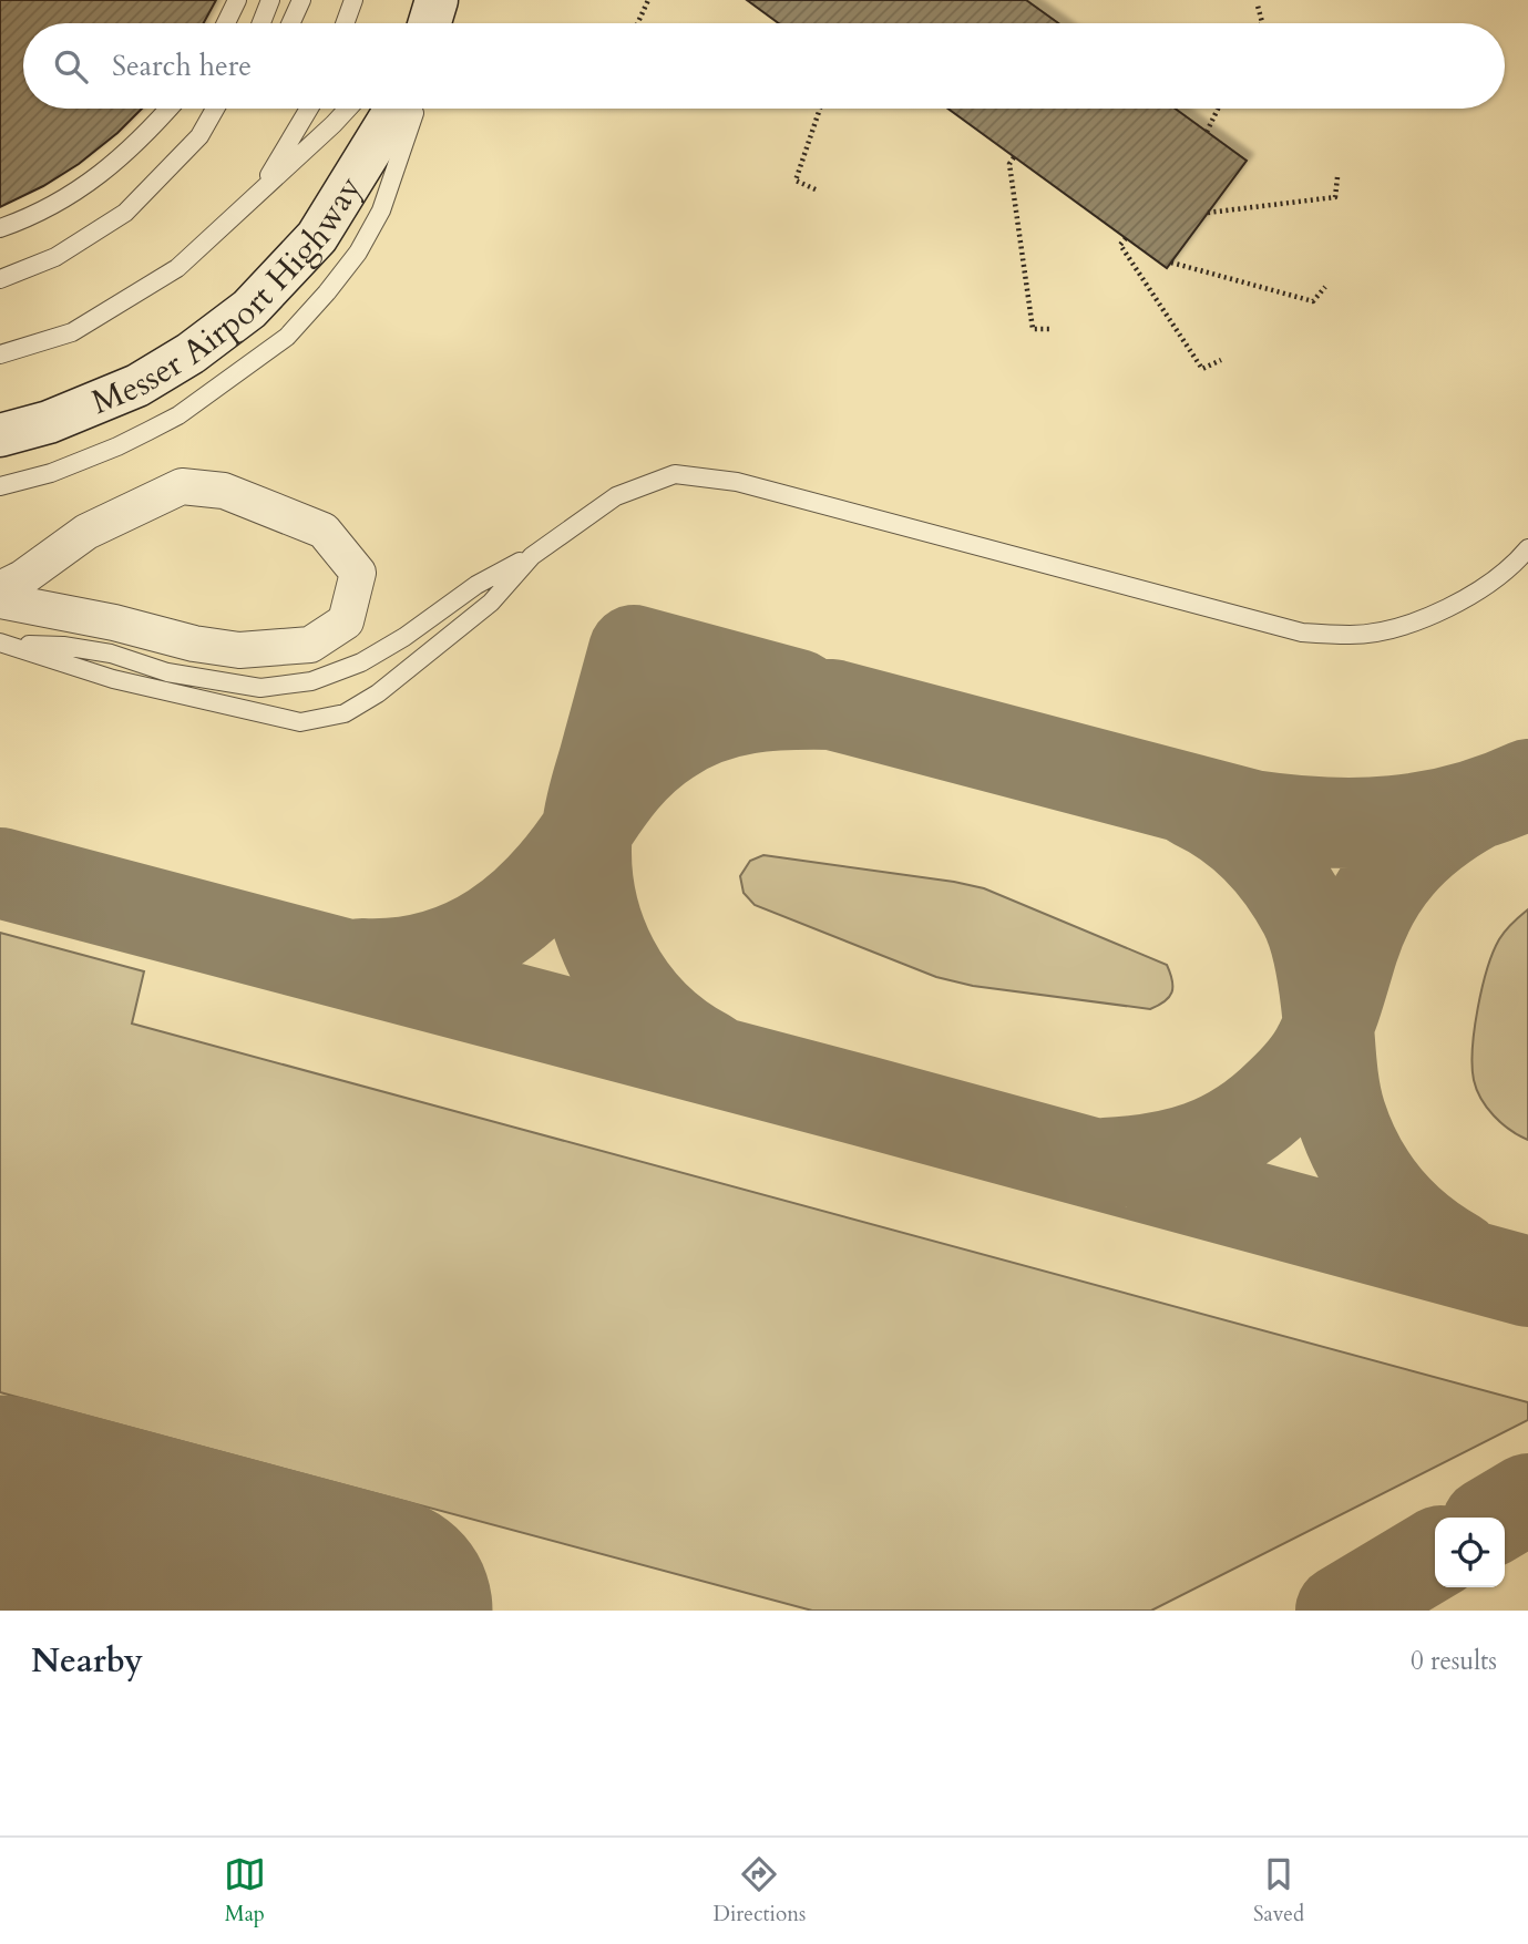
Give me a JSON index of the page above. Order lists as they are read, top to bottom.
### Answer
{
  "streets": {
    "main road": ["Messer Airport Highway"]
  },
  "page": {
    "search": "Search here",
    "heading": ["Nearby", "0 results"],
    "nav": ["Map", "Directions", "Saved"]
  }
}
